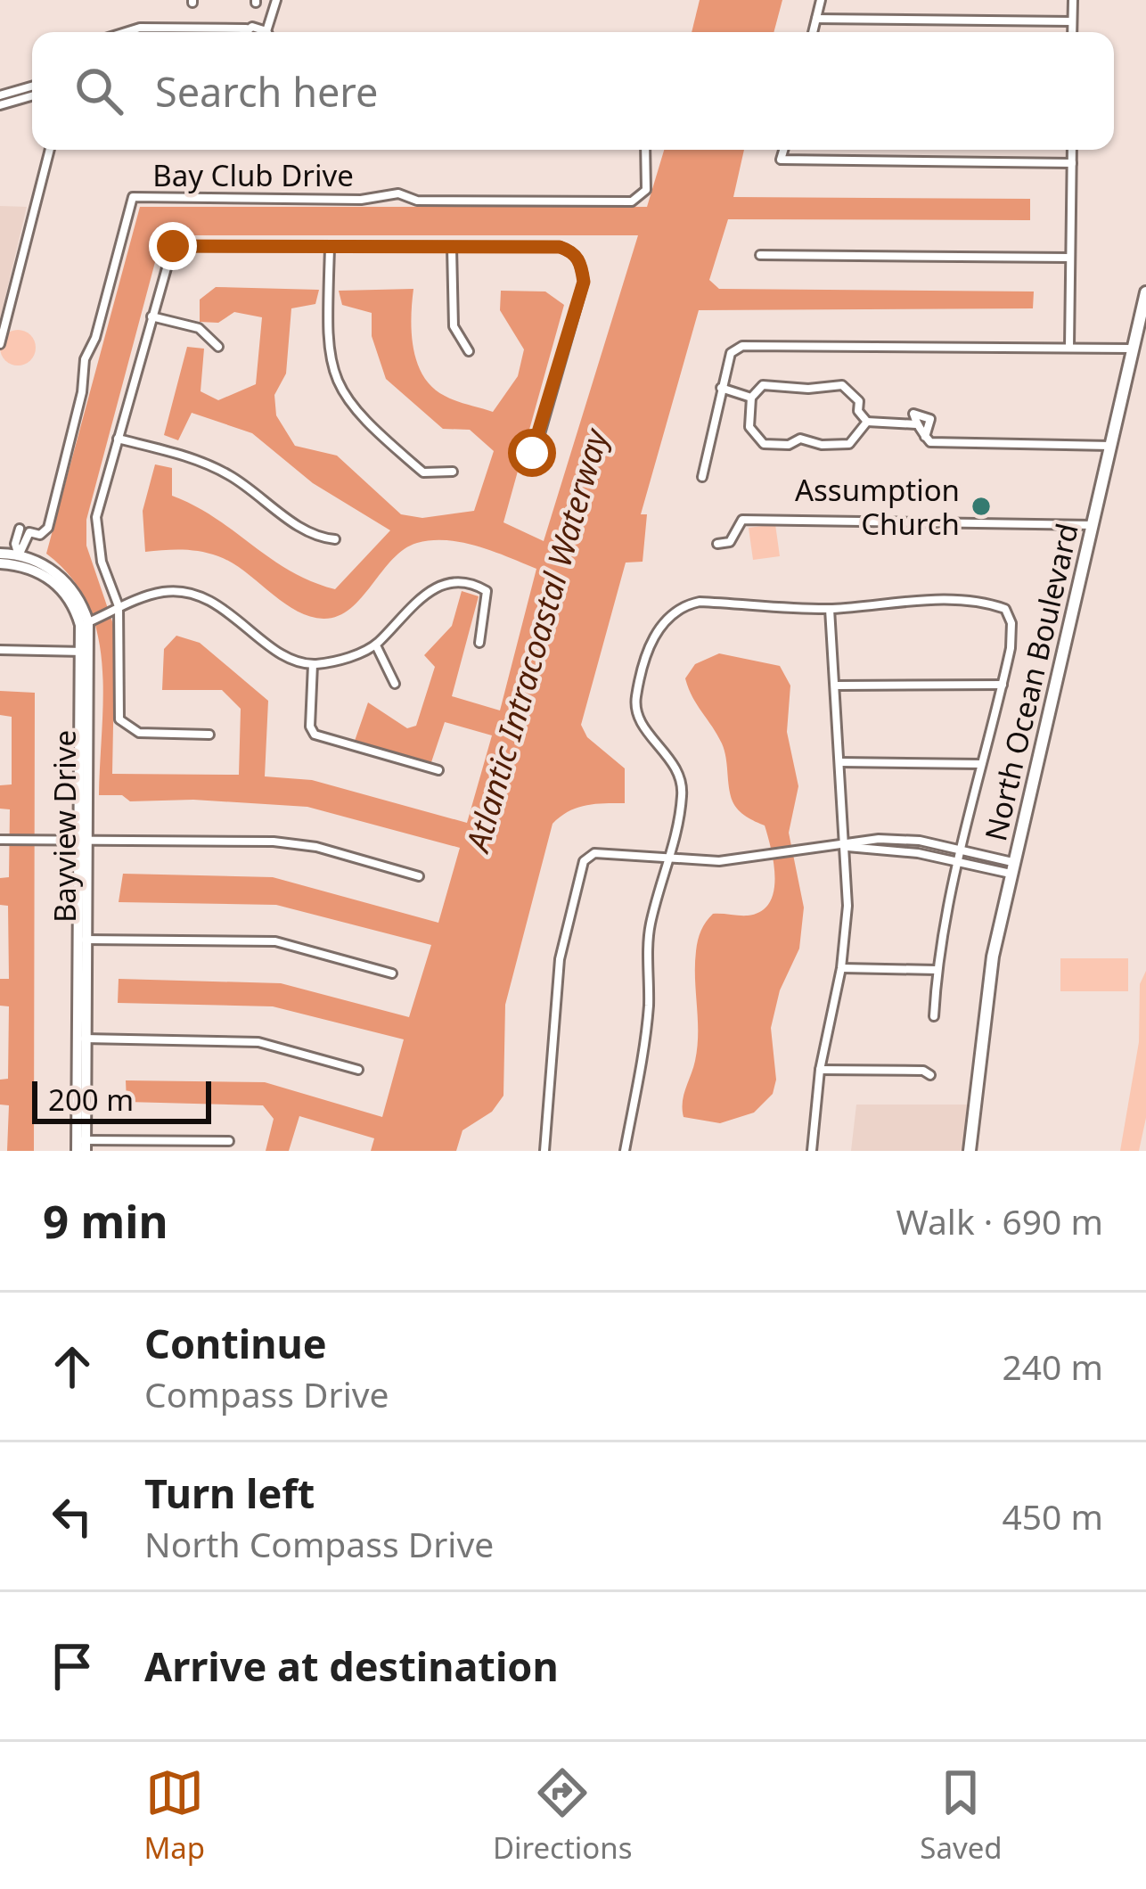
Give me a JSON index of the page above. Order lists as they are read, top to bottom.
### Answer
{
  "streets": {
    "main road": ["North Ocean Boulevard"],
    "street": ["Bay Club Drive", "Bayview Drive"]
  },
  "water": ["Atlantic Intracoastal Waterway"],
  "places": ["Assumption Church"],
  "scale_bar": "200 m",
  "page": {
    "search": "Search here",
    "scale": "200 m",
    "heading": ["9 min", "Walk · 690 m"],
    "list": [
      ["Continue", "Compass Drive", "240 m"],
      ["Turn left", "North Compass Drive", "450 m"],
      "Arrive at destination"
    ],
    "nav": ["Map", "Directions", "Saved"]
  }
}
